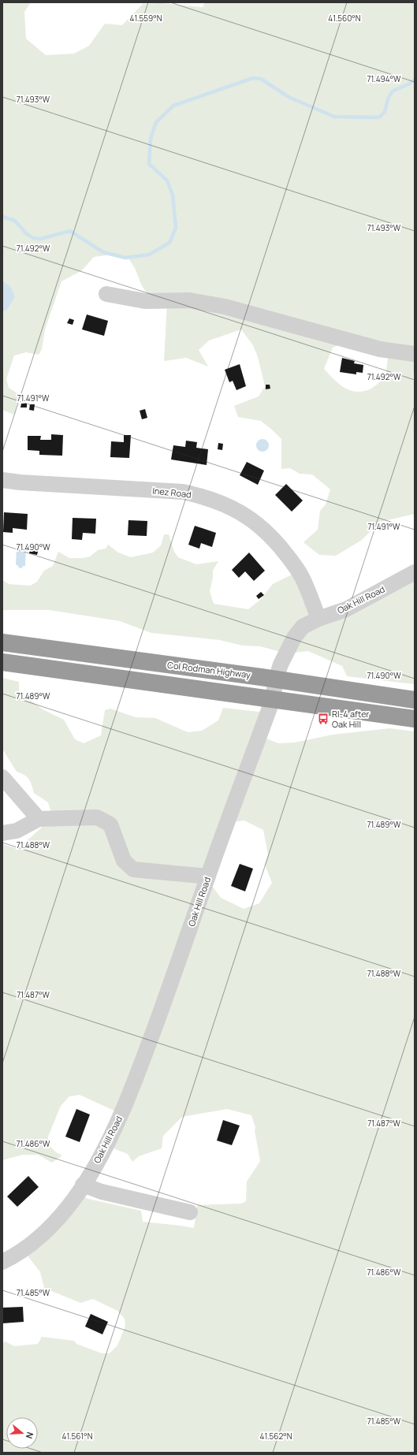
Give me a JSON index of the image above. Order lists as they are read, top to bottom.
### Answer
{
  "streets": {
    "highway": ["Col Rodman Highway"],
    "street": ["Inez Road", "Oak Hill Road"]
  },
  "crossings": [
    ["Inez Road", "Oak Hill Road"],
    ["Oak Hill Road", "Col Rodman Highway"]
  ],
  "places": {
    "bus stop": ["RI-4 after Oak Hill"]
  },
  "north": "right",
  "coordinates": [
    "41.559°N",
    "41.560°N",
    "71.494°W",
    "71.493°W",
    "71.492°W",
    "71.491°W",
    "71.490°W",
    "71.489°W",
    "71.488°W",
    "71.487°W",
    "71.486°W",
    "71.485°W",
    "41.561°N",
    "41.562°N"
  ]
}
